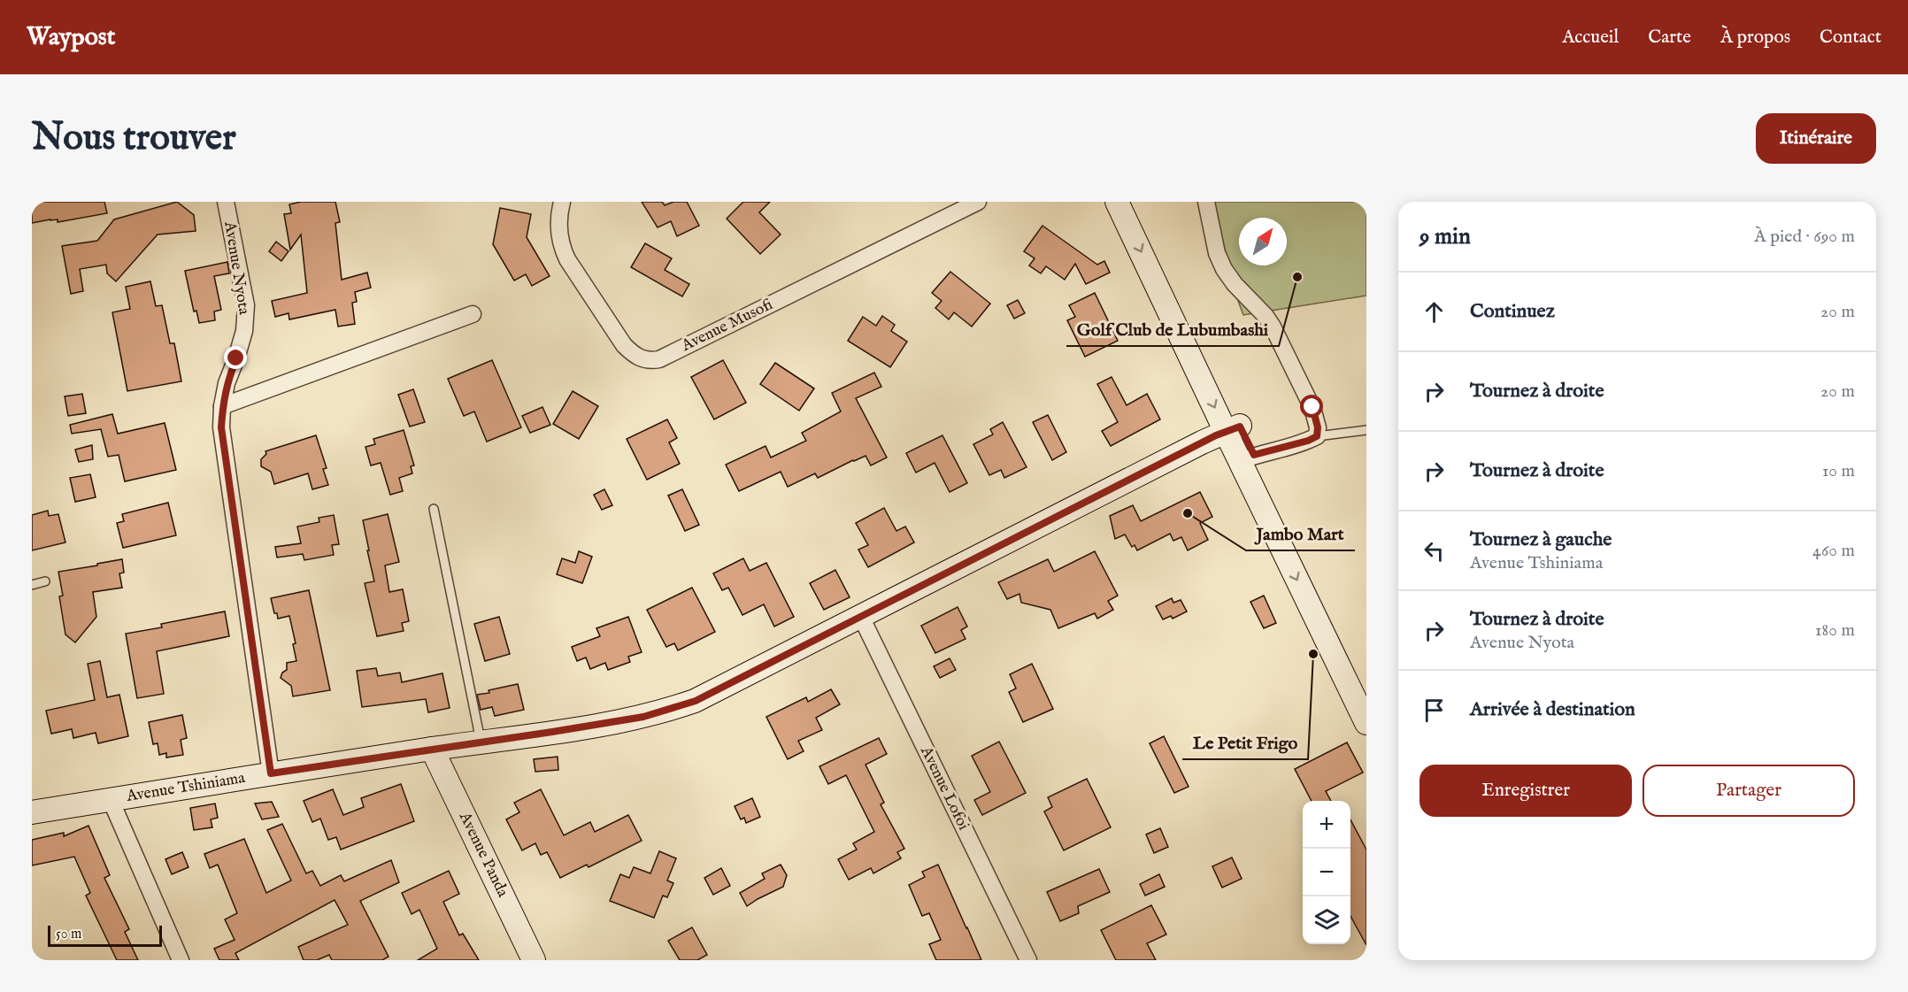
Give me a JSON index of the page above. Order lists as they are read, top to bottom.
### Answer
{
  "streets": {
    "street": [
      "Avenue Nyota",
      "Avenue Musofi",
      "Avenue Tshiniama",
      "Avenue Lofoi",
      "Avenue Panda"
    ]
  },
  "crossings": [
    ["Avenue Nyota", "Avenue Tshiniama"],
    ["Avenue Tshiniama", "Avenue Lofoi"],
    ["Avenue Tshiniama", "Avenue Panda"]
  ],
  "places": ["Golf Club de Lubumbashi", "Jambo Mart", "Le Petit Frigo"],
  "scale_bar": "50 m",
  "north": "top right",
  "page": {
    "header": "Waypost",
    "nav": [
      "Accueil",
      "Carte",
      "À propos",
      "Contact"
    ],
    "buttons": [
      "Itinéraire",
      ["Enregistrer", "Partager"]
    ],
    "title": "Nous trouver",
    "heading": ["9 min", "À pied · 690 m"],
    "list": [
      ["Continuez", "20 m"],
      ["Tournez à droite", "20 m"],
      ["Tournez à droite", "10 m"],
      ["Tournez à gauche", "Avenue Tshiniama", "460 m"],
      ["Tournez à droite", "Avenue Nyota", "180 m"],
      "Arrivée à destination"
    ],
    "map_buttons": ["+", "−"],
    "scale": "50 m"
  }
}
